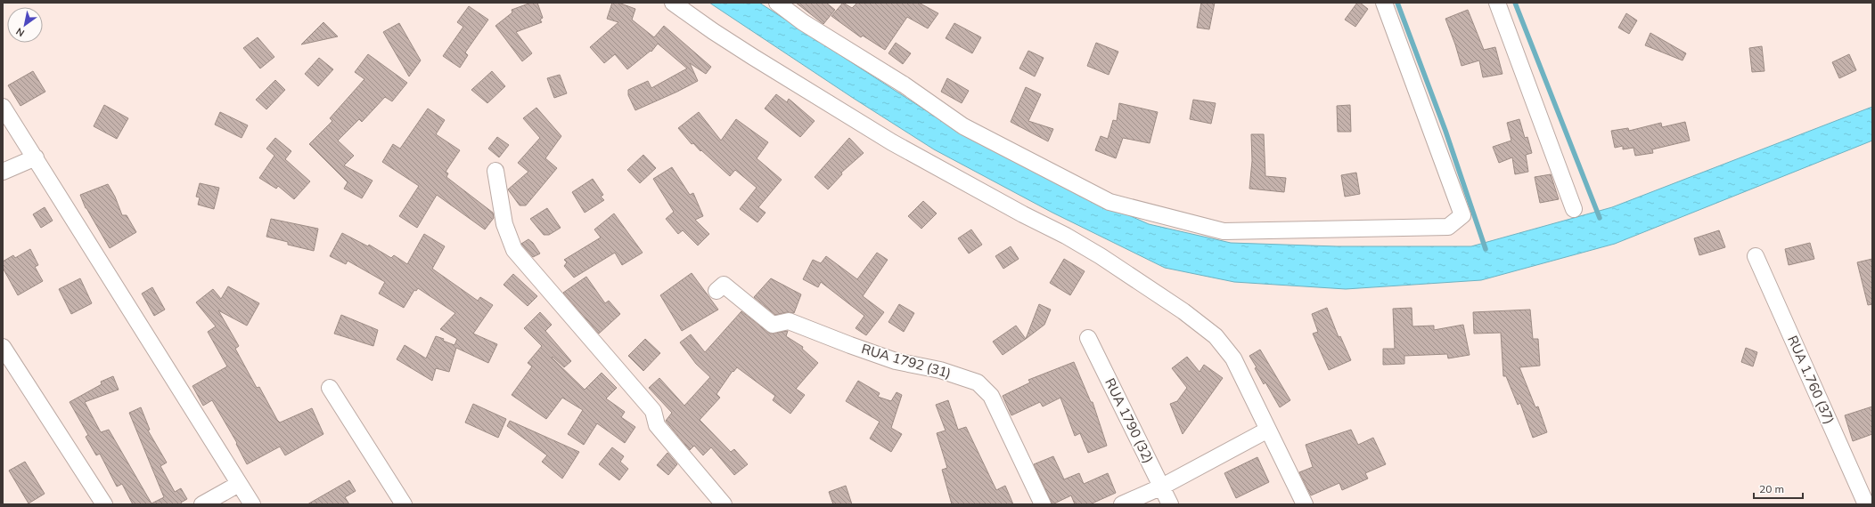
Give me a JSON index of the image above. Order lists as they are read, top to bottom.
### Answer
{
  "streets": {
    "street": ["RUA 1792 (31)", "RUA 1.760 (37)", "RUA 1790 (32)"]
  },
  "scale_bar": "20 m",
  "north": "bottom left"
}
